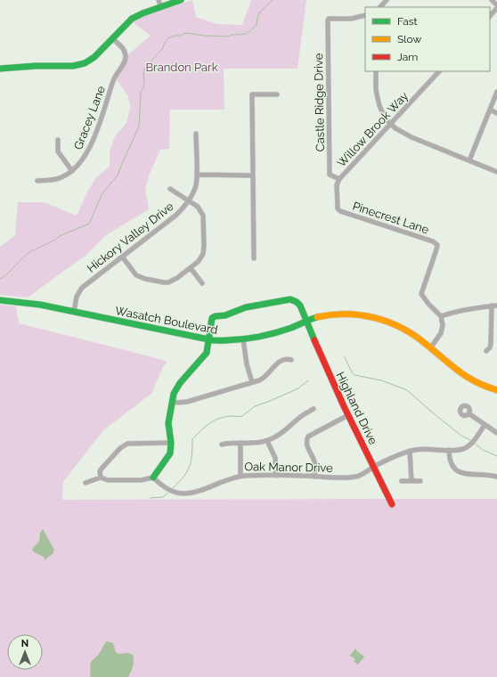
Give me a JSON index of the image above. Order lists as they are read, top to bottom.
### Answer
{
  "streets": {
    "street": [
      "Castle Ridge Drive",
      "Gracey Lane",
      "Willow Brook Way",
      "Pinecrest Lane",
      "Hickory Valley Drive",
      "Wasatch Boulevard",
      "Highland Drive",
      "Oak Manor Drive"
    ]
  },
  "crossings": [
    ["Castle Ridge Drive", "Willow Brook Way"],
    ["Willow Brook Way", "Pinecrest Lane"],
    ["Hickory Valley Drive", "Wasatch Boulevard"],
    ["Wasatch Boulevard", "Highland Drive"],
    ["Highland Drive", "Oak Manor Drive"]
  ],
  "parks": ["Brandon Park"],
  "legend": ["Fast", "Slow", "Jam"],
  "north": "top"
}
